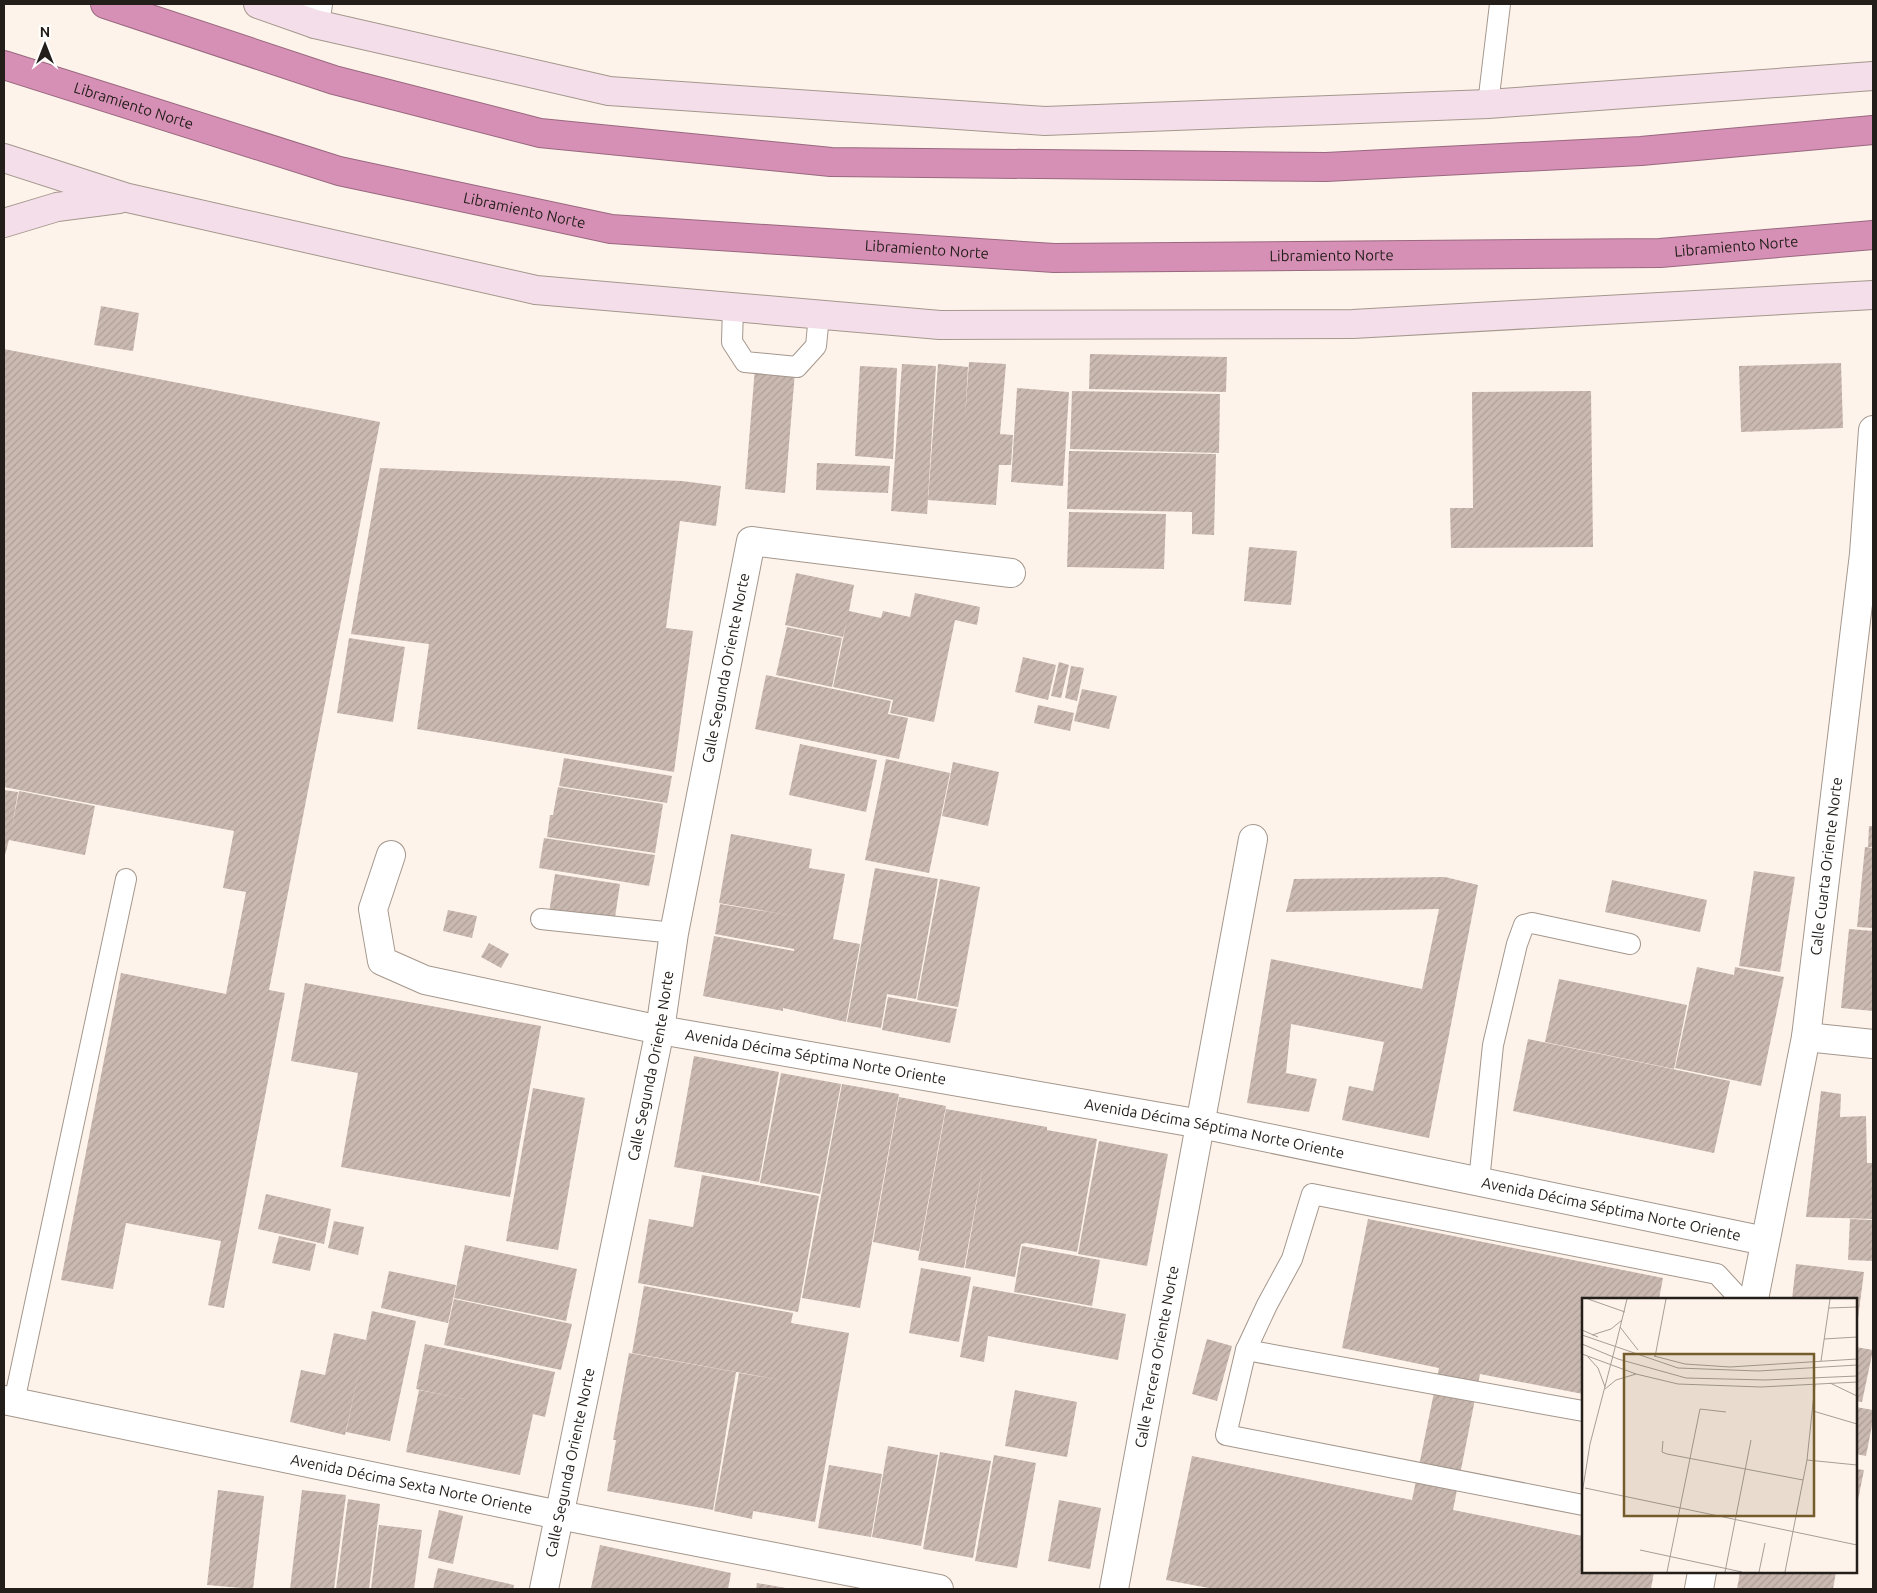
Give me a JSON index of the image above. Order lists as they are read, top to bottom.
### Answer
{
  "streets": {
    "highway": ["Libramiento Norte"],
    "street": [
      "Calle Segunda Oriente Norte",
      "Calle Cuarta Oriente Norte",
      "Avenida Décima Séptima Norte Oriente",
      "Calle Tercera Oriente Norte",
      "Avenida Décima Sexta Norte Oriente"
    ]
  },
  "crossings": [
    ["Calle Segunda Oriente Norte", "Avenida Décima Séptima Norte Oriente"],
    ["Calle Segunda Oriente Norte", "Avenida Décima Sexta Norte Oriente"],
    ["Calle Cuarta Oriente Norte", "Avenida Décima Séptima Norte Oriente"],
    ["Avenida Décima Séptima Norte Oriente", "Calle Tercera Oriente Norte"]
  ],
  "north": "top"
}
